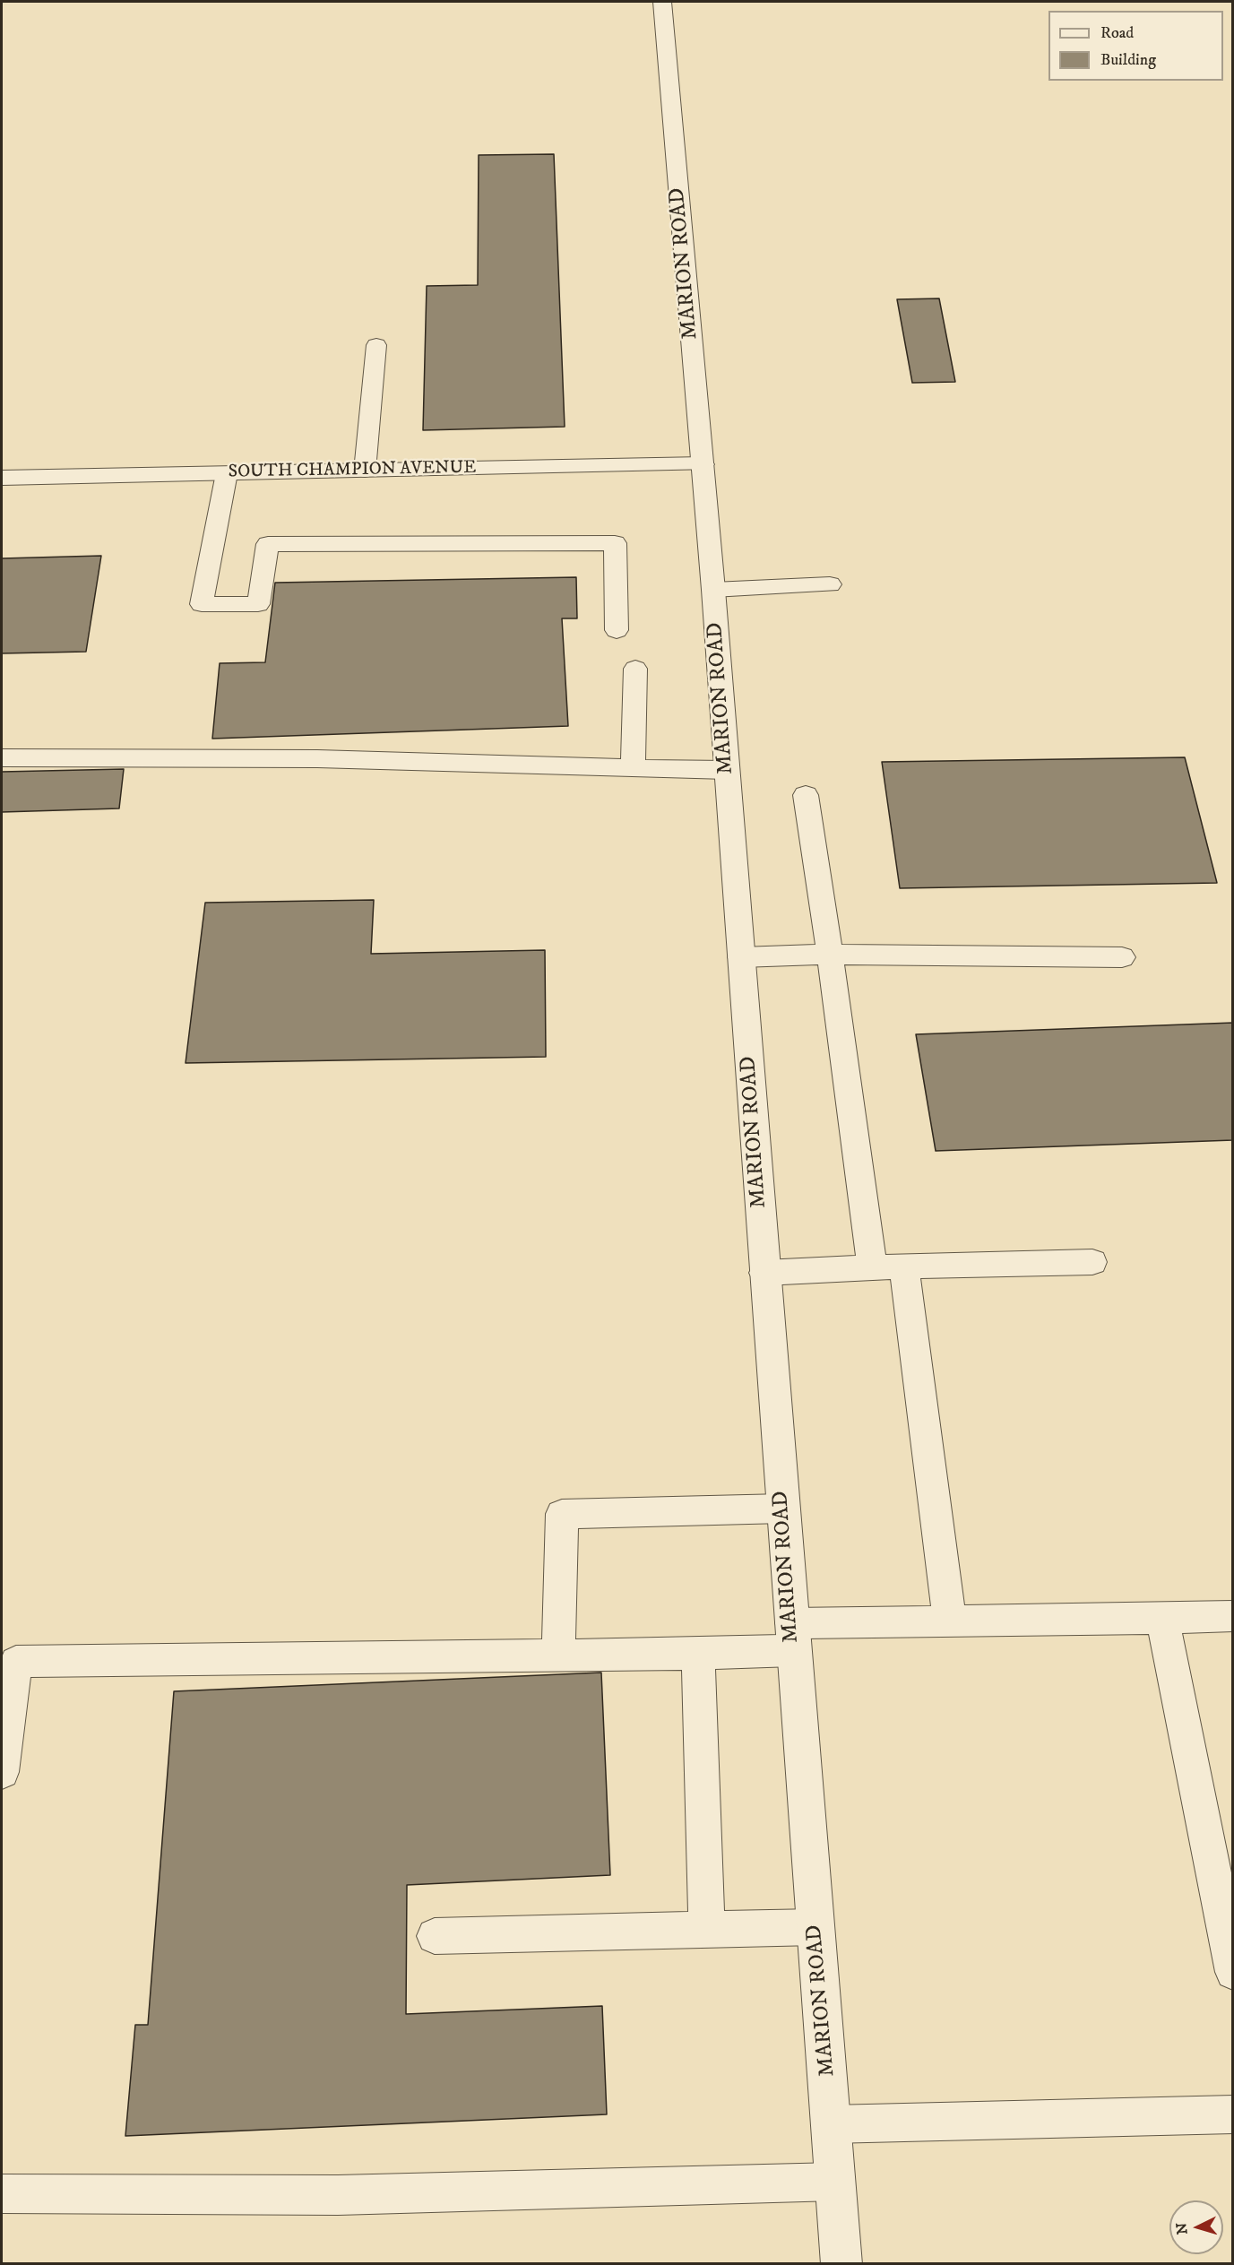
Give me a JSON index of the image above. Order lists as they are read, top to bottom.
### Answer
{
  "streets": {
    "street": ["MARION ROAD", "SOUTH CHAMPION AVENUE"]
  },
  "crossings": [
    ["MARION ROAD", "SOUTH CHAMPION AVENUE"]
  ],
  "legend": ["Road", "Building"],
  "north": "left"
}
